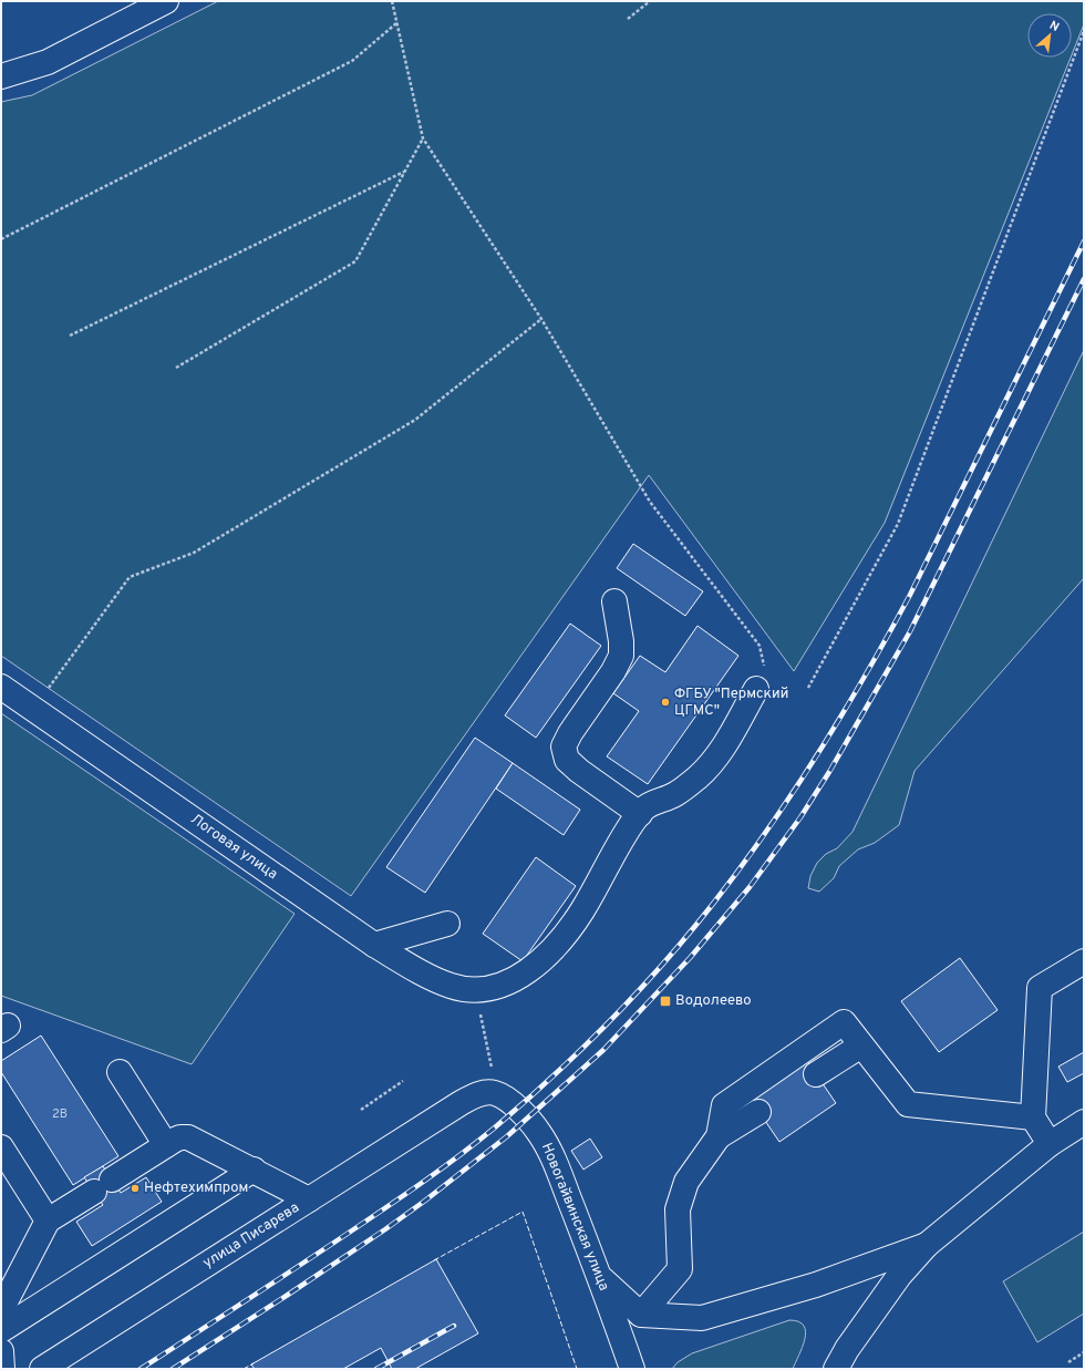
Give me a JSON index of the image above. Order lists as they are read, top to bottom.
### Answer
{
  "streets": {
    "street": ["Логовая улица", "Новогайвинская улица", "улица Писарева"]
  },
  "crossings": [
    ["Новогайвинская улица", "улица Писарева"]
  ],
  "places": {
    "other": ["ФГБУ \"Пермский ЦГМС\"", "Нефтехимпром"],
    "transit": ["Водолеево"]
  },
  "house_numbers": ["2В"],
  "north": "top right"
}
